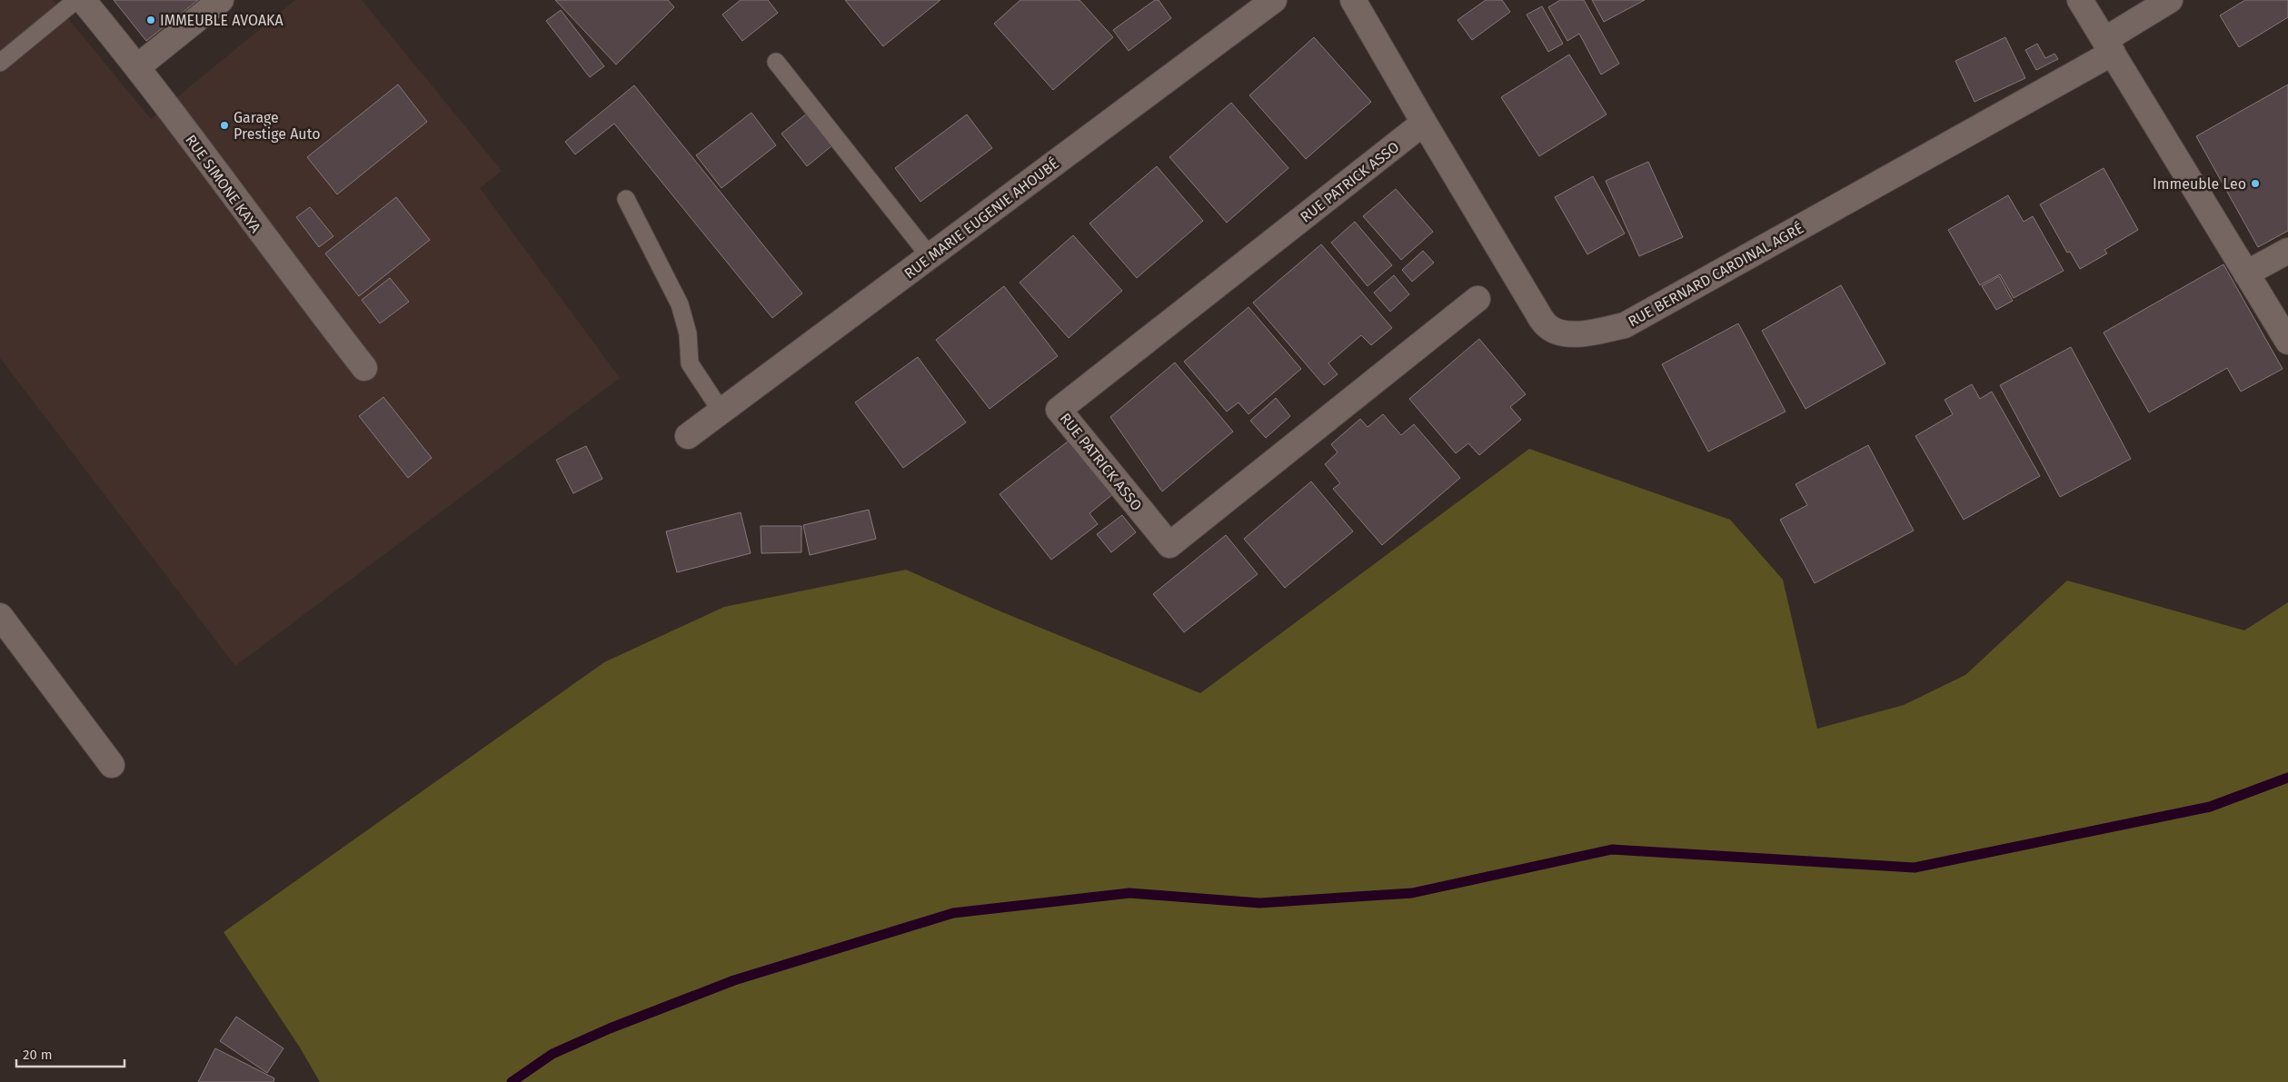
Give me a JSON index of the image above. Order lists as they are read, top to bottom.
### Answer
{
  "streets": {
    "street": [
      "RUE PATRICK ASSO",
      "RUE SIMONE KAYA",
      "RUE MARIE EUGENIE AHOUBÉ",
      "RUE BERNARD CARDINAL AGRÉ"
    ]
  },
  "crossings": [
    ["RUE PATRICK ASSO", "RUE BERNARD CARDINAL AGRÉ"]
  ],
  "places": ["IMMEUBLE AVOAKA", "Garage Prestige Auto", "Immeuble Leo"],
  "scale_bar": "20 m"
}
